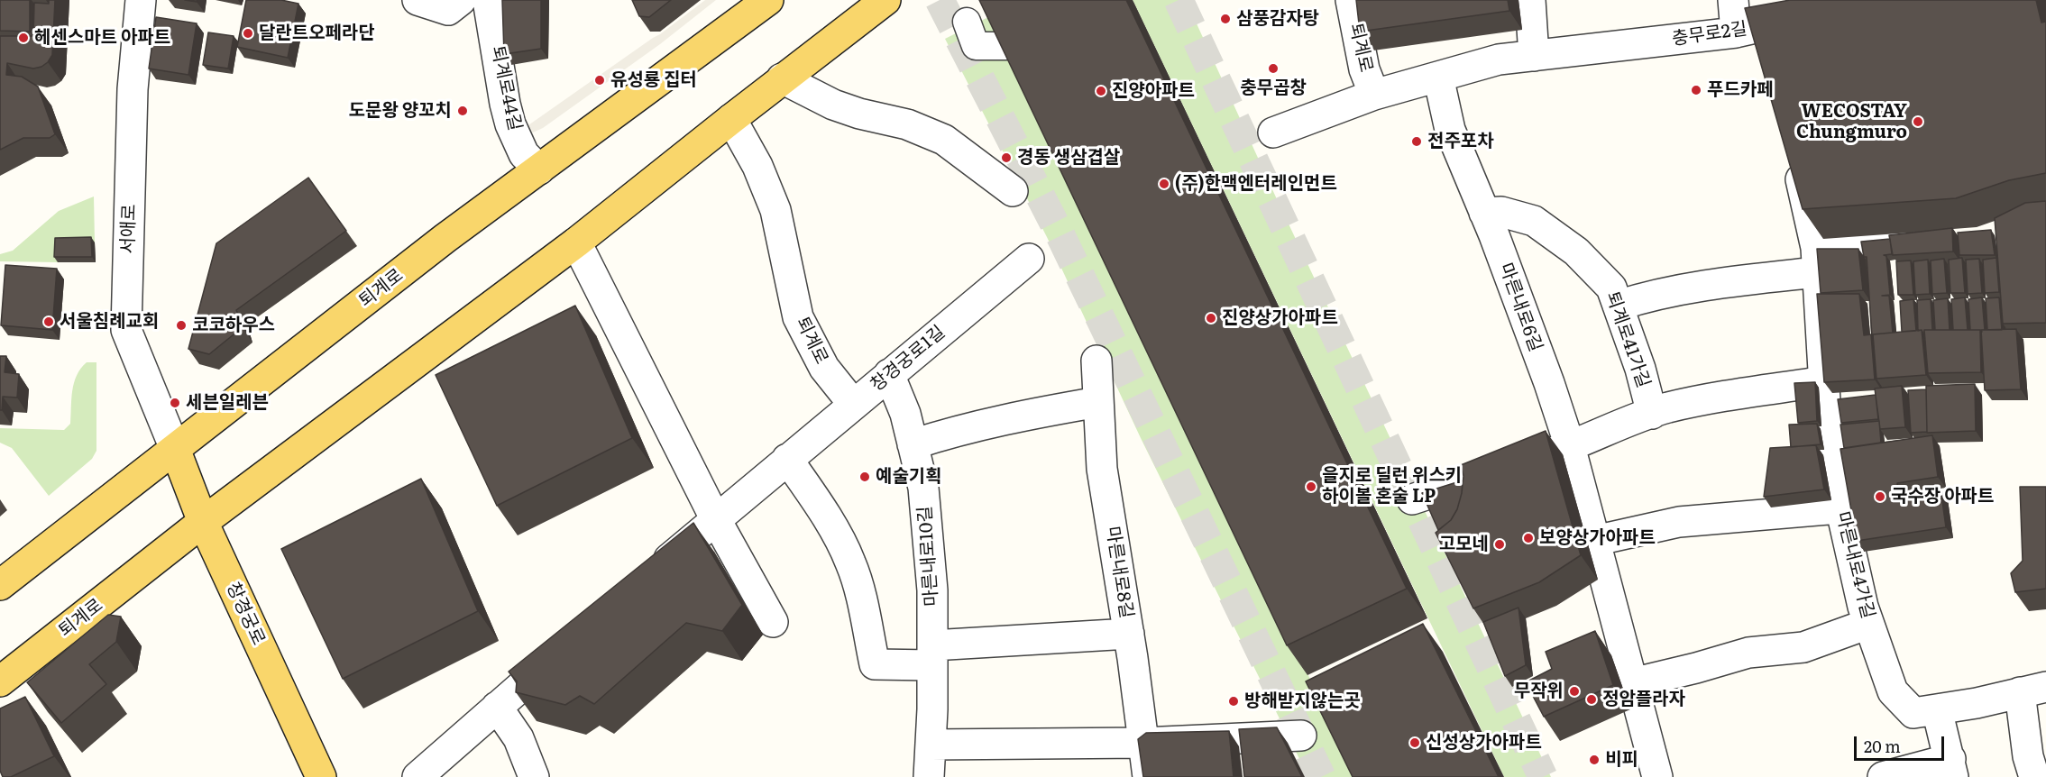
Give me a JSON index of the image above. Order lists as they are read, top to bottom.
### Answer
{
  "streets": {
    "main road": ["퇴계로", "창경궁로"],
    "street": [
      "충무로2길",
      "퇴계로44길",
      "서애로",
      "마른내로6길",
      "퇴계로41가길",
      "창경궁로1길",
      "마른내로10길",
      "마른내로4가길",
      "마른내로8길"
    ]
  },
  "crossings": [
    ["충무로2길", "퇴계로"],
    ["충무로2길", "마른내로6길"],
    ["퇴계로", "퇴계로44길"],
    ["퇴계로", "서애로"],
    ["퇴계로", "창경궁로1길"],
    ["퇴계로", "창경궁로"],
    ["서애로", "창경궁로"],
    ["마른내로6길", "퇴계로41가길"],
    ["창경궁로1길", "마른내로10길"]
  ],
  "places": [
    "삼풍감자탕",
    "달란트오페라단",
    "헤센스마트 아파트",
    "충무곱창",
    "유성룡 집터",
    "푸드카페",
    "진양아파트",
    "도문왕 양꼬치",
    "WECOSTAY Chungmuro",
    "전주포차",
    "경동 생삼겹살",
    "(주)한맥엔터레인먼트",
    "진양상가아파트",
    "서울침례교회",
    "코코하우스",
    "세븐일레븐",
    "예술기획",
    "을지로 딜런 위스키 하이볼 혼술 LP",
    "국수장 아파트",
    "보양상가아파트",
    "고모네",
    "무작위",
    "정암플라자",
    "방해받지않는곳",
    "신성상가아파트",
    "비피"
  ],
  "scale_bar": "20 m"
}
